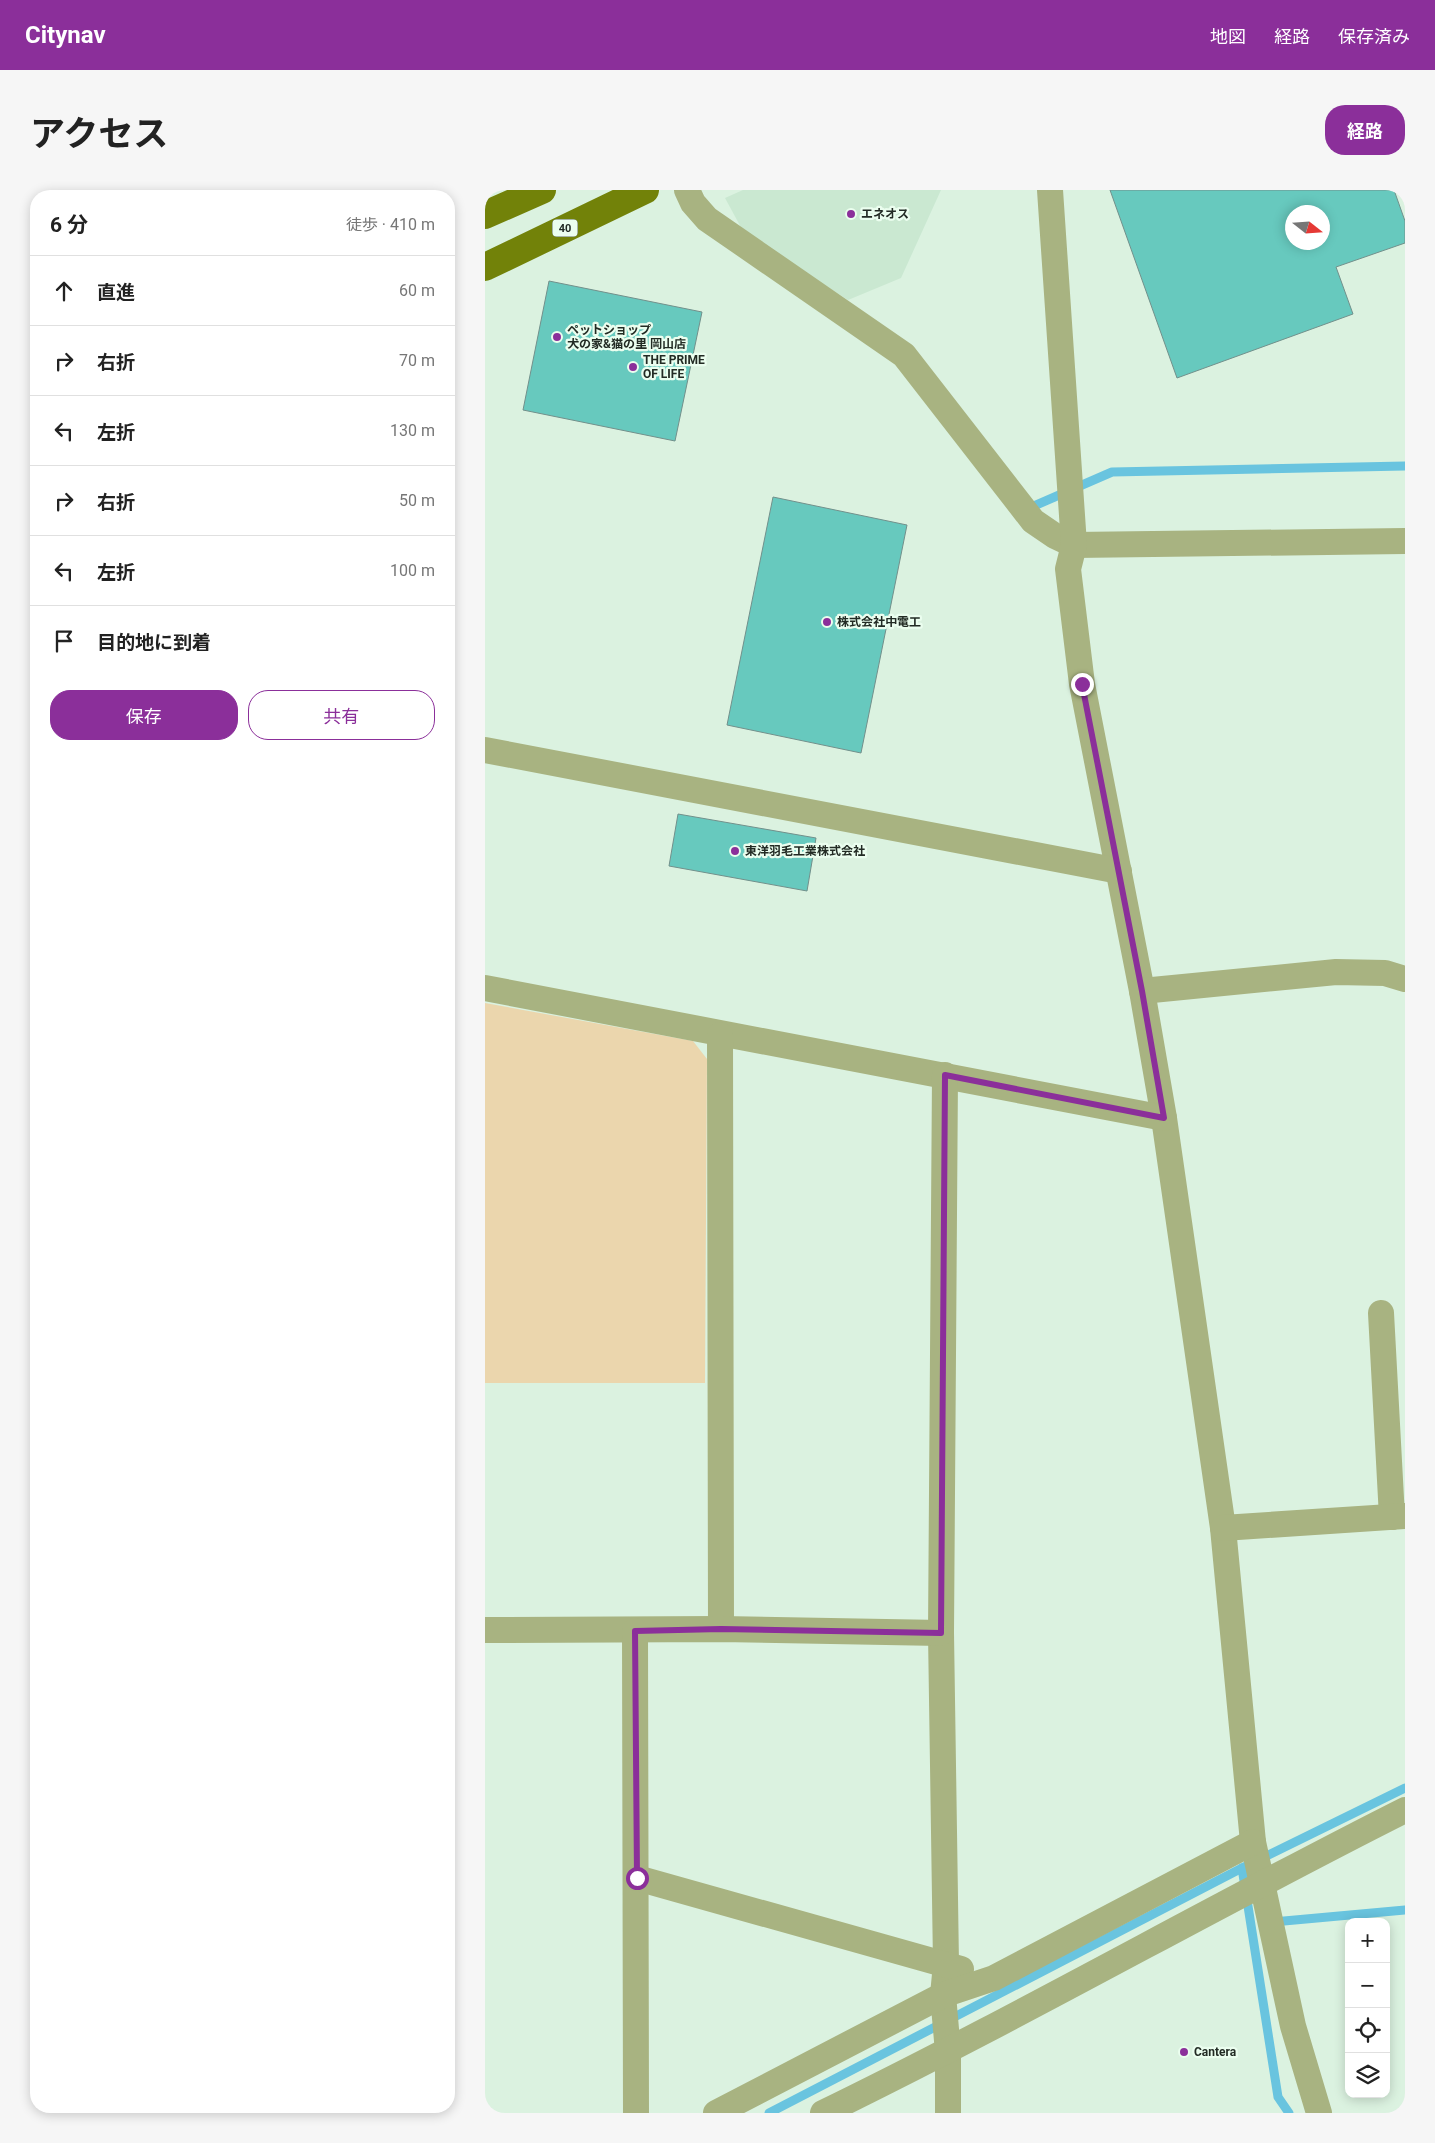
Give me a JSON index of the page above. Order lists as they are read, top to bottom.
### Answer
{
  "streets": {
    "main road": ["40"]
  },
  "places": [
    "エネオス",
    "ペットショップ 犬の家&猫の里 岡山店",
    "THE PRIME OF LIFE",
    "株式会社中電工",
    "東洋羽毛工業株式会社",
    "Cantera"
  ],
  "north": "right",
  "page": {
    "header": "Citynav",
    "nav": ["地図", "経路", "保存済み"],
    "title": "アクセス",
    "buttons": [
      "経路",
      ["保存", "共有"]
    ],
    "heading": ["6 分", "徒歩 · 410 m"],
    "list": [
      ["直進", "60 m"],
      ["右折", "70 m"],
      ["左折", "130 m"],
      ["右折", "50 m"],
      ["左折", "100 m"],
      "目的地に到着"
    ],
    "map_buttons": ["+", "−"]
  }
}
